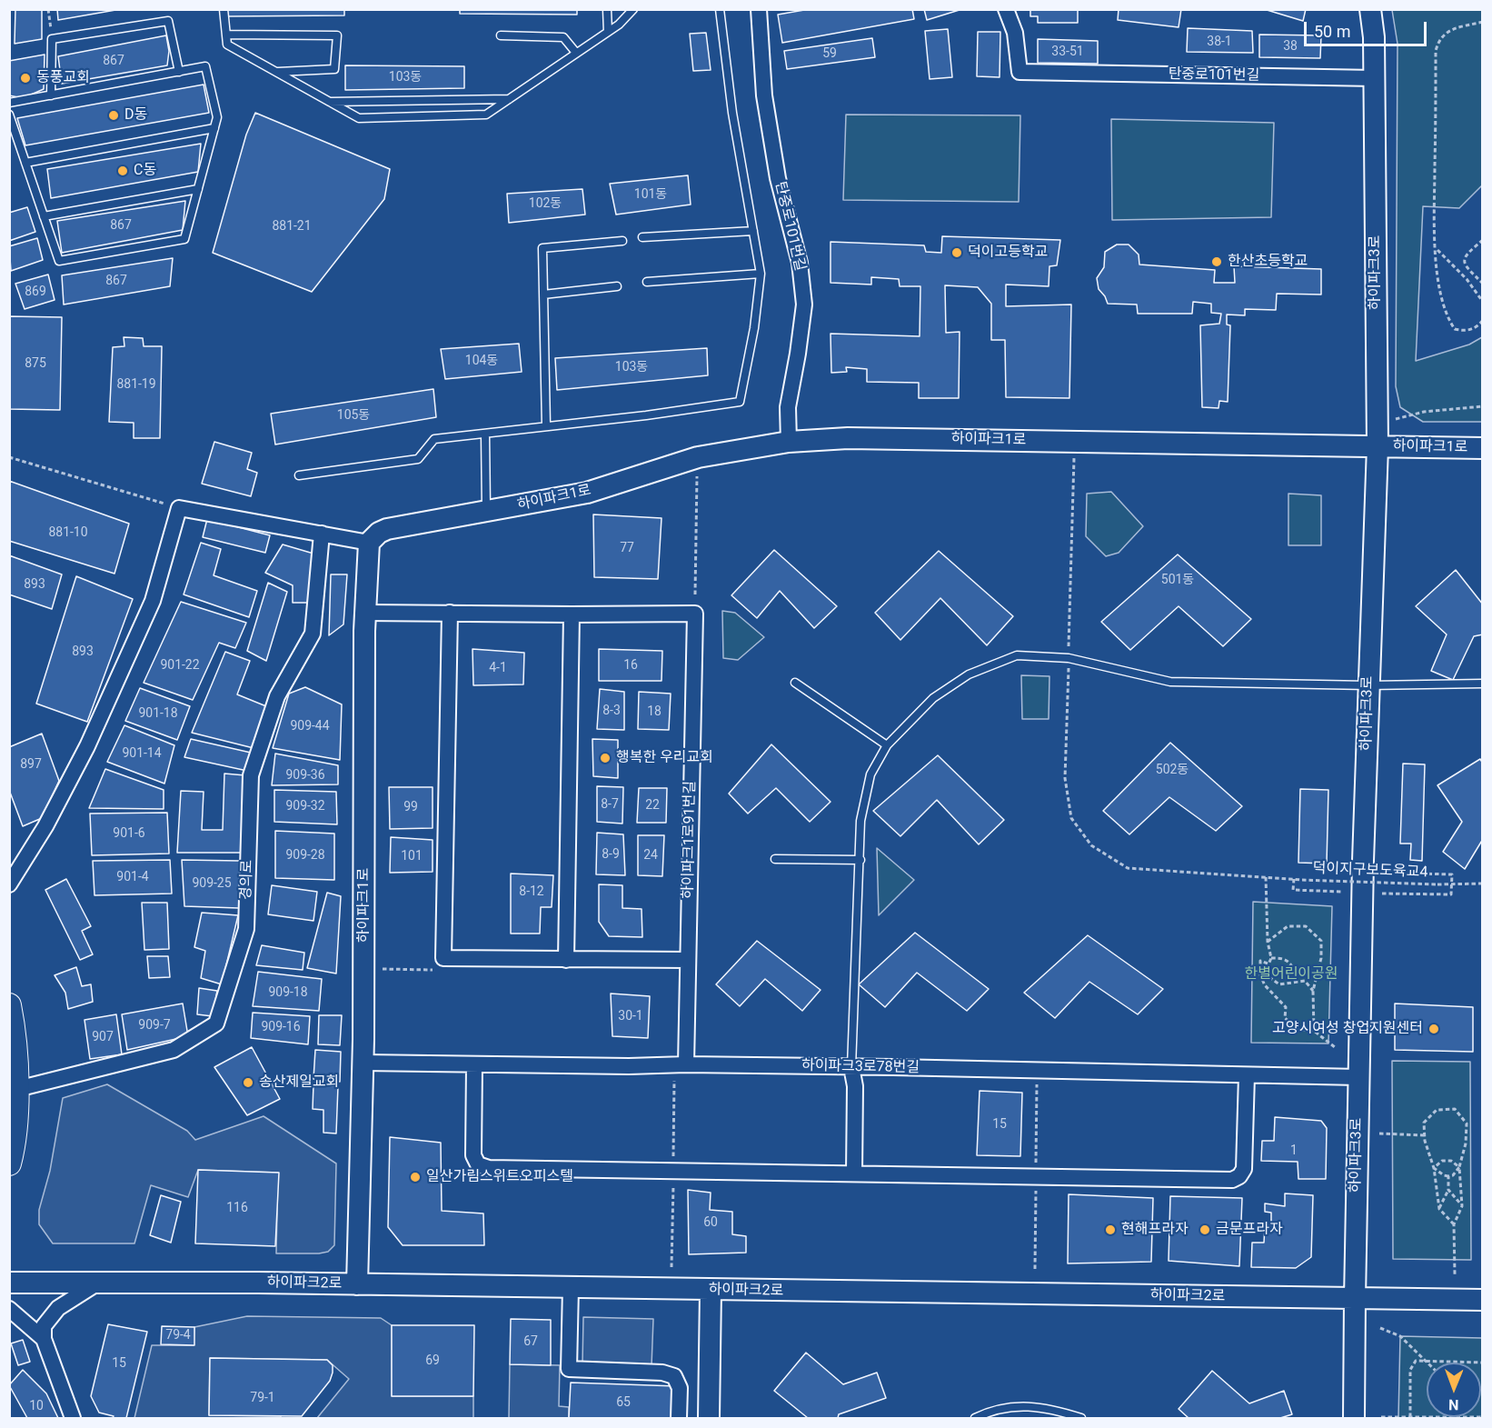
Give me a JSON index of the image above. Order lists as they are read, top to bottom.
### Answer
{
  "streets": {
    "street": [
      "탄중로101번길",
      "하이파크3로",
      "하이파크1로",
      "하이파크1로91번길",
      "경의로",
      "하이파크3로78번길",
      "하이파크2로"
    ],
    "path": ["덕이지구보도육교4"]
  },
  "crossings": [
    ["탄중로101번길", "하이파크3로"],
    ["탄중로101번길", "하이파크1로"],
    ["하이파크3로", "하이파크1로"],
    ["하이파크3로", "하이파크3로78번길"],
    ["하이파크3로", "하이파크2로"],
    ["하이파크1로", "하이파크1로91번길"],
    ["하이파크1로", "하이파크3로78번길"],
    ["하이파크1로", "하이파크2로"],
    ["하이파크1로91번길", "하이파크3로78번길"]
  ],
  "parks": ["한별어린이공원"],
  "places": [
    "동풍교회",
    "D동",
    "C동",
    "덕이고등학교",
    "한산초등학교",
    "행복한 우리교회",
    "고양시여성 창업지원센터",
    "송산제일교회",
    "일산가림스위트오피스텔",
    "현해프라자",
    "금문프라자"
  ],
  "house_numbers": [
    "38-1",
    "38",
    "33-51",
    "59",
    "867",
    "103동",
    "101동",
    "102동",
    "867",
    "881-21",
    "867",
    "869",
    "104동",
    "875",
    "103동",
    "881-19",
    "105동",
    "881-10",
    "77",
    "501동",
    "893",
    "893",
    "901-22",
    "16",
    "4-1",
    "8-3",
    "18",
    "901-18",
    "909-44",
    "901-14",
    "897",
    "502동",
    "909-36",
    "8-7",
    "22",
    "909-32",
    "99",
    "901-6",
    "8-9",
    "909-28",
    "24",
    "101",
    "901-4",
    "909-25",
    "8-12",
    "909-18",
    "30-1",
    "909-7",
    "909-16",
    "907",
    "15",
    "1",
    "116",
    "60",
    "79-4",
    "67",
    "69",
    "15",
    "79-1",
    "65",
    "10"
  ],
  "scale_bar": "50 m",
  "north": "bottom"
}
